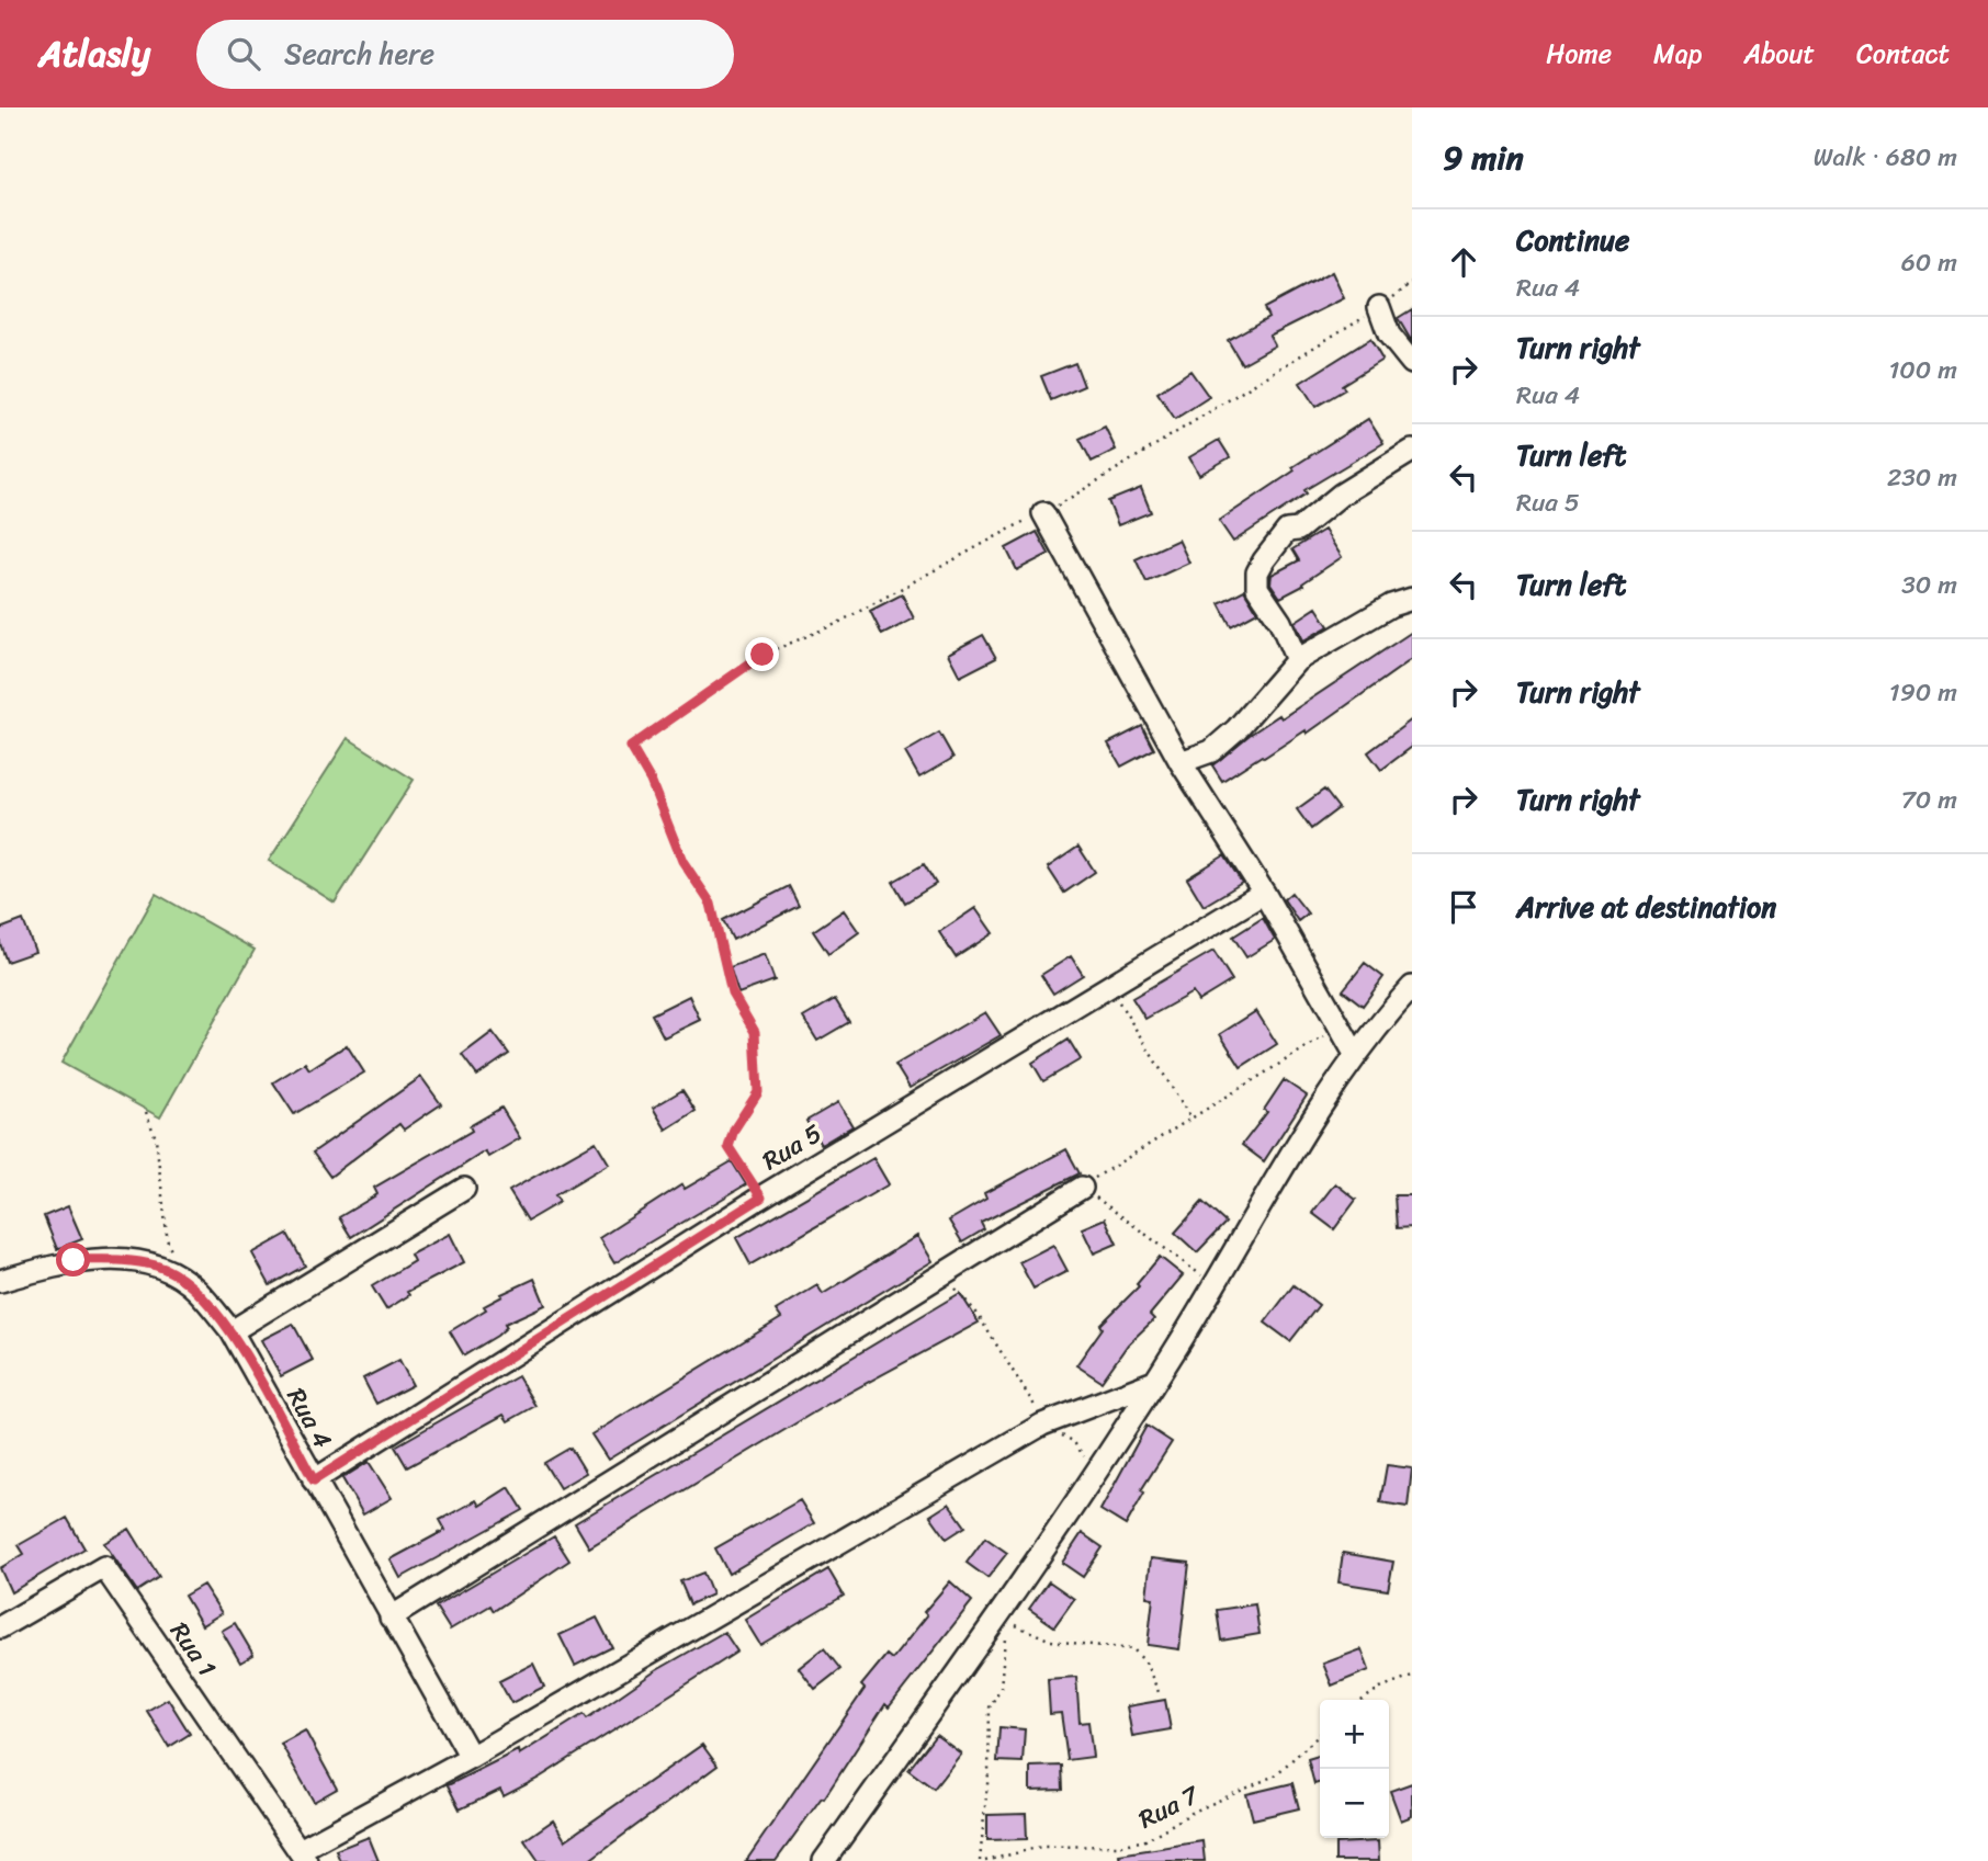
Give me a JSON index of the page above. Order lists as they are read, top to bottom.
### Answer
{
  "streets": {
    "street": ["Rua 5", "Rua 4", "Rua 1"],
    "path": ["Rua 7"]
  },
  "crossings": [
    ["Rua 5", "Rua 4"]
  ],
  "page": {
    "header": "Atlasly",
    "search": "Search here",
    "nav": [
      "Home",
      "Map",
      "About",
      "Contact"
    ],
    "heading": ["9 min", "Walk · 680 m"],
    "list": [
      ["Continue", "Rua 4", "60 m"],
      ["Turn right", "Rua 4", "100 m"],
      ["Turn left", "Rua 5", "230 m"],
      ["Turn left", "30 m"],
      ["Turn right", "190 m"],
      ["Turn right", "70 m"],
      "Arrive at destination"
    ],
    "map_buttons": ["+", "−"]
  }
}
